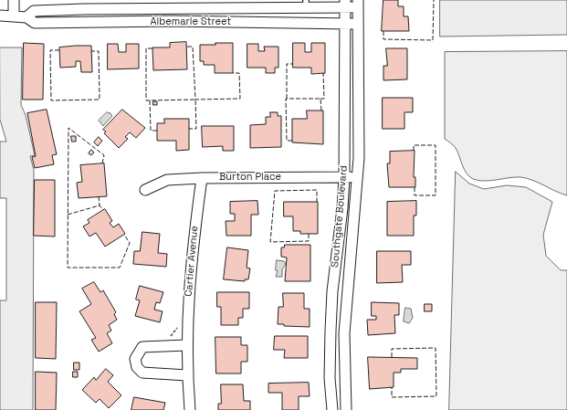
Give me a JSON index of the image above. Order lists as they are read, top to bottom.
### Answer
{
  "streets": {
    "street": [
      "Albemarle Street",
      "Burton Place",
      "Southgate Boulevard",
      "Cartier Avenue"
    ]
  },
  "crossings": [
    ["Albemarle Street", "Southgate Boulevard"],
    ["Burton Place", "Southgate Boulevard"],
    ["Burton Place", "Cartier Avenue"]
  ]
}
